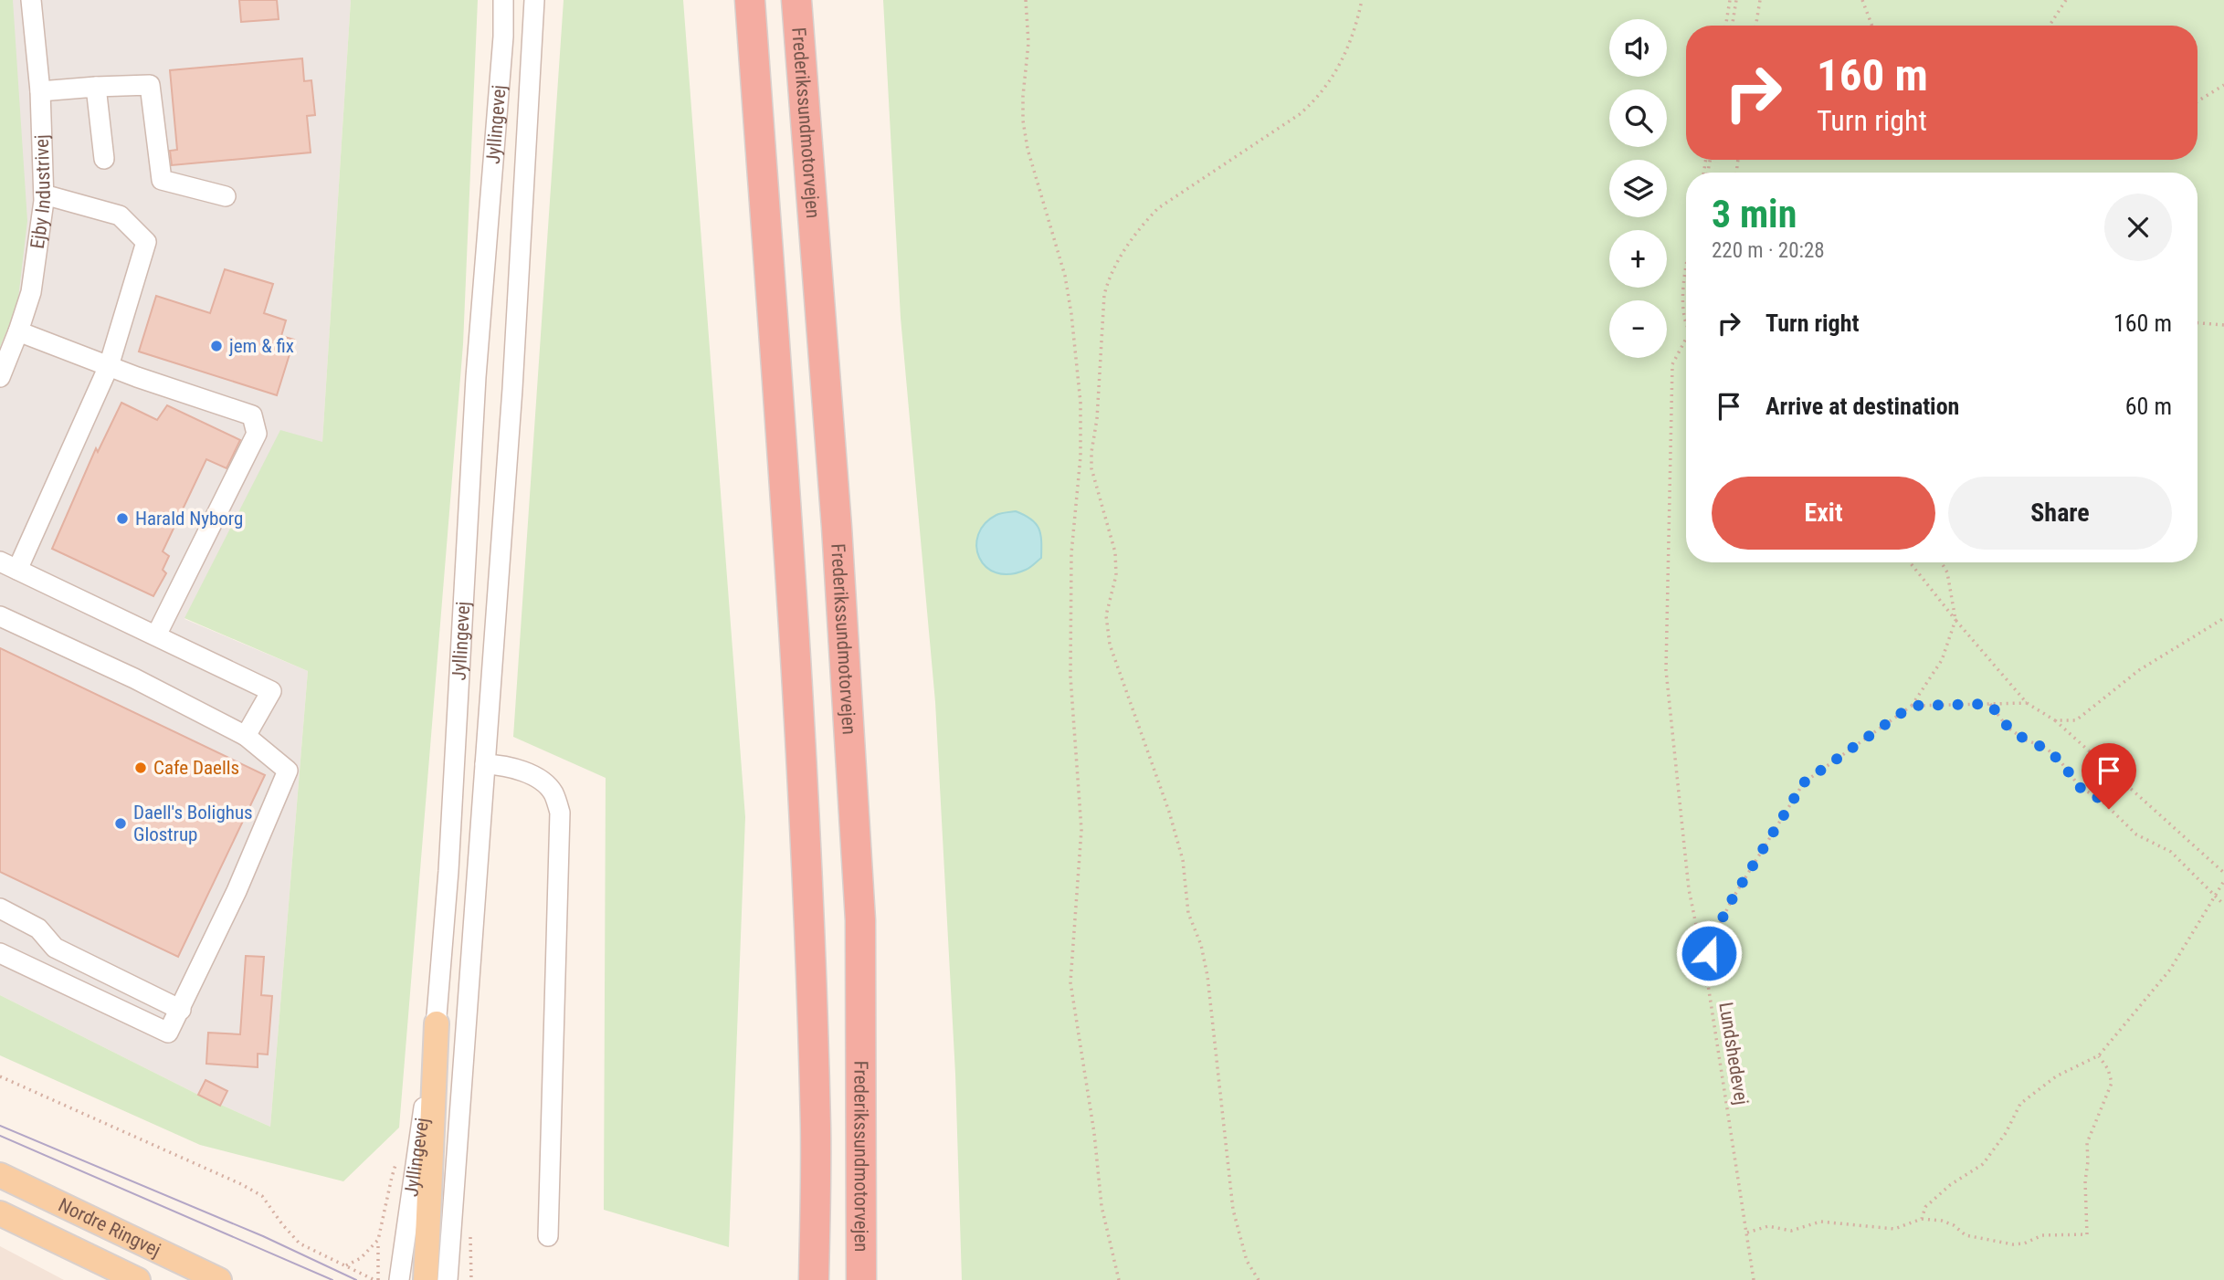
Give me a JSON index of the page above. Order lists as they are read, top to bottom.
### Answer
{
  "streets": {
    "highway": ["Frederikssundmotorvejen"],
    "main road": ["Nordre Ringvej"],
    "street": ["Jyllingevej", "Ejby Industrivej"],
    "path": ["Lundshedevej"]
  },
  "places": [
    "jem & fix",
    "Harald Nyborg",
    "Cafe Daells",
    "Daell's Bolighus Glostrup"
  ],
  "page": {
    "map_buttons": ["+", "−"],
    "turn": ["160 m", "Turn right"],
    "heading": ["3 min", "220 m · 20:28"],
    "list": [
      {
        "name": "Turn right",
        "value": "160 m"
      },
      {
        "name": "Arrive at destination",
        "value": "60 m"
      }
    ],
    "buttons": ["Exit", "Share"]
  }
}
